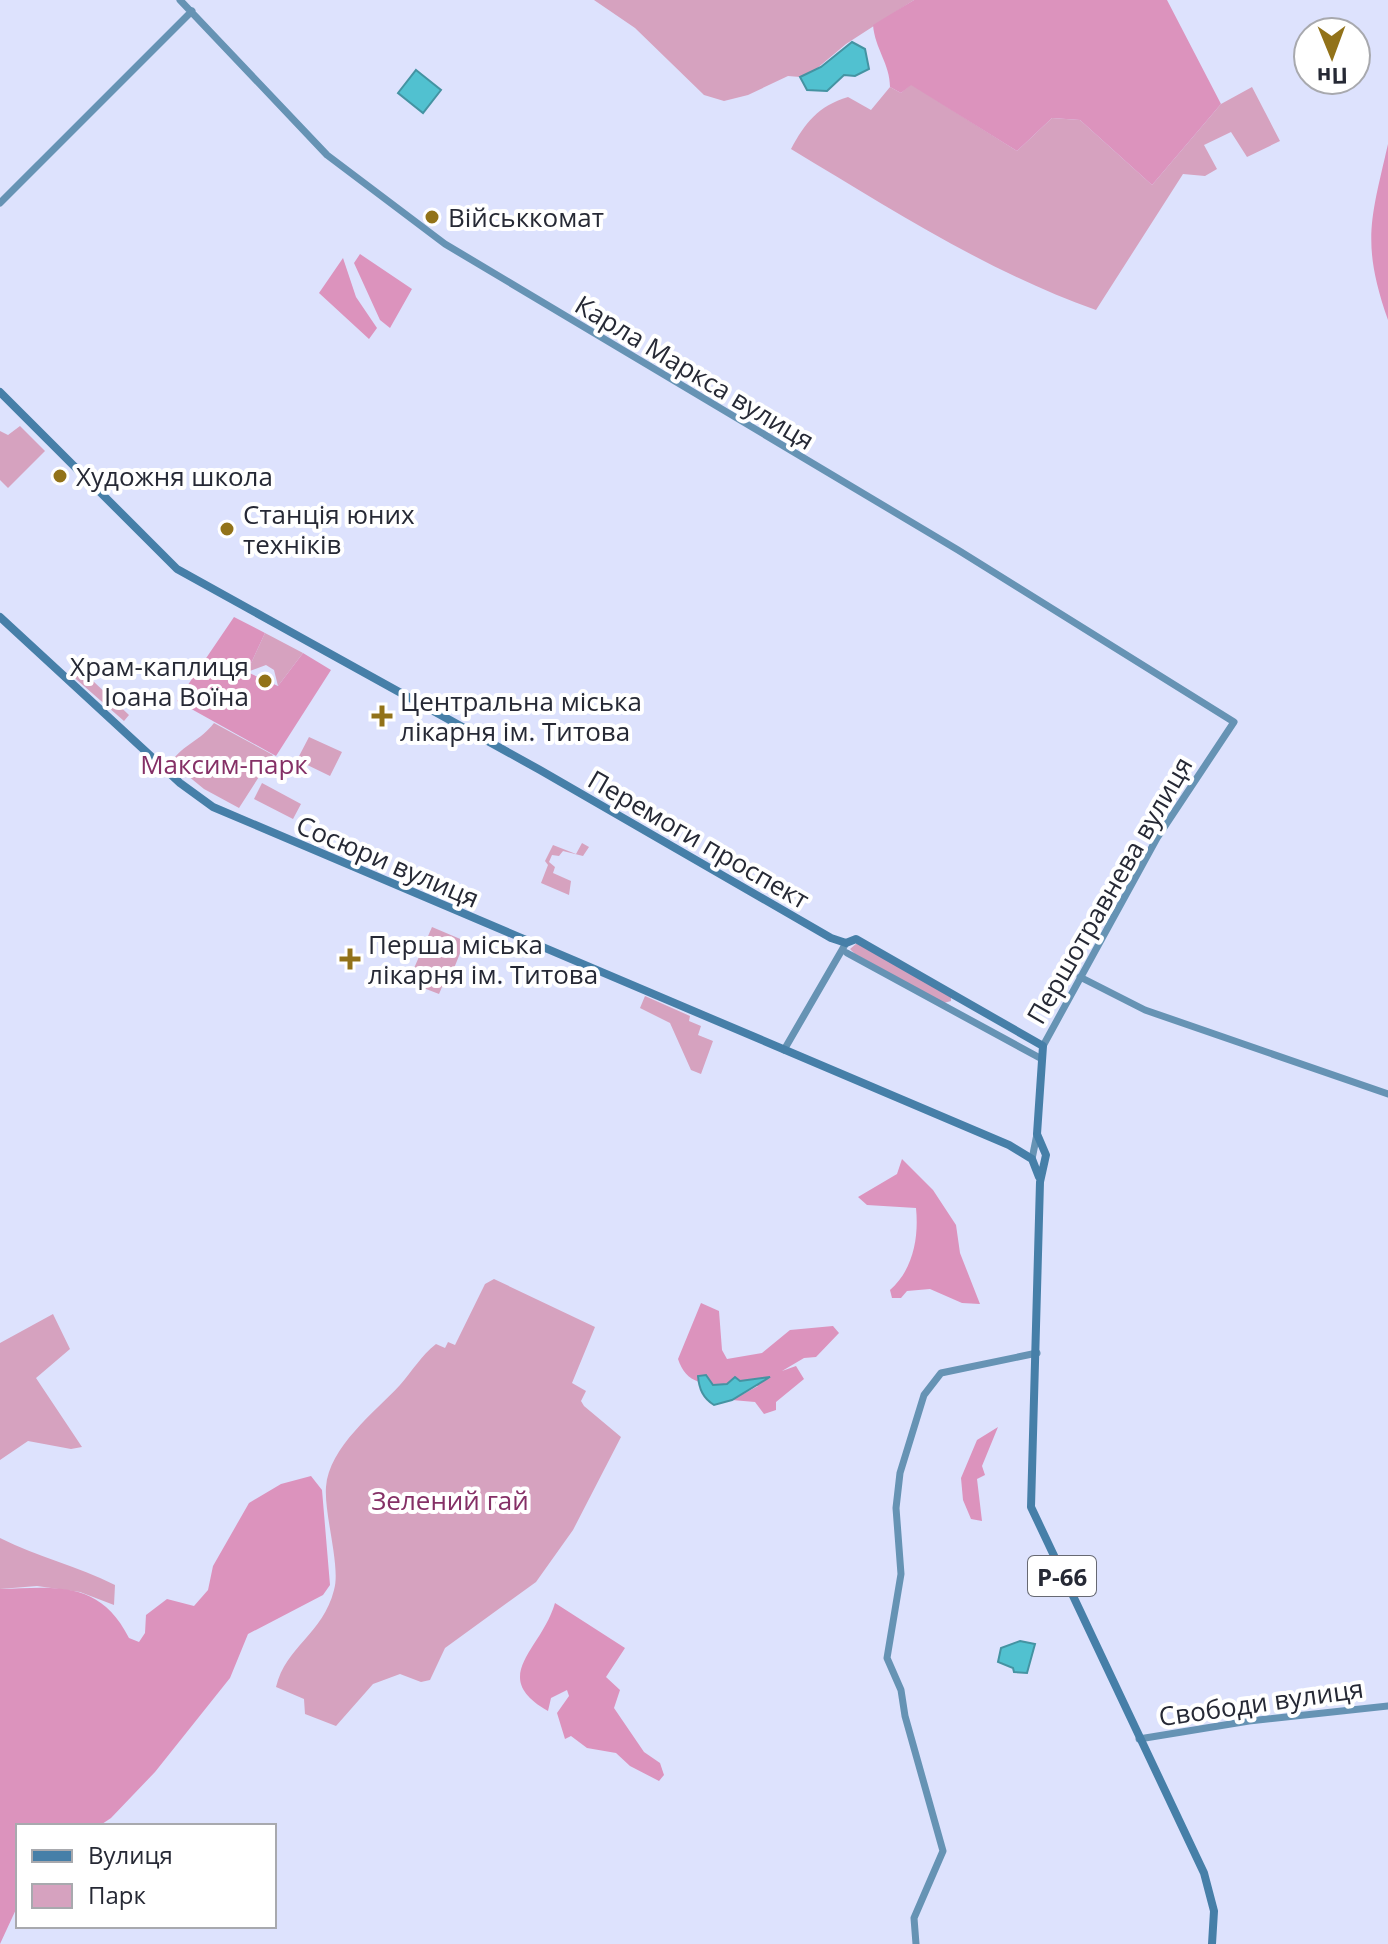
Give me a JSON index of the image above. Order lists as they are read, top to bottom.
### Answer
{
  "streets": {
    "main road": [
      "Перемоги проспект",
      "Сосюри вулиця",
      "Першотравнева вулиця",
      "Р-66"
    ],
    "street": ["Карла Маркса вулиця", "Свободи вулиця"]
  },
  "crossings": [
    ["Карла Маркса вулиця", "Першотравнева вулиця"],
    ["Перемоги проспект", "Першотравнева вулиця"],
    ["Сосюри вулиця", "Першотравнева вулиця"],
    ["Першотравнева вулиця", "Свободи вулиця"]
  ],
  "parks": ["Максим-парк", "Зелений гай"],
  "places": {
    "other": [
      "Військкомат",
      "Художня школа",
      "Станція юних техніків",
      "Храм-каплиця Іоана Воїна"
    ],
    "health": ["Центральна міська лікарня ім. Титова", "Перша міська лікарня ім. Титова"]
  },
  "legend": ["Вулиця", "Парк"],
  "north": "bottom"
}
